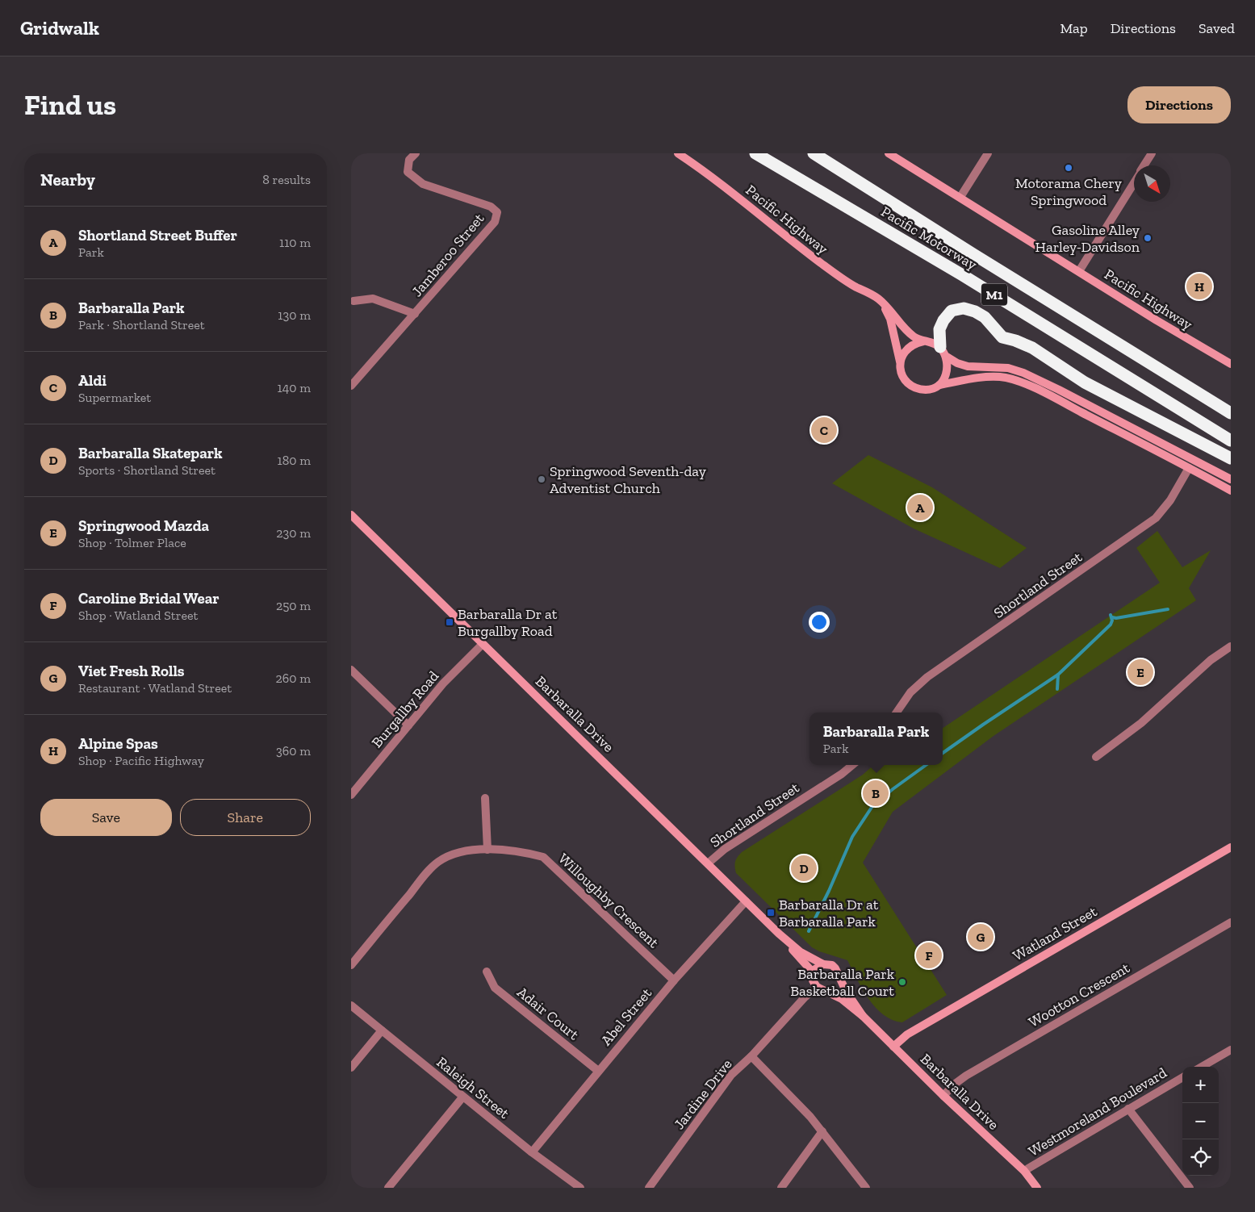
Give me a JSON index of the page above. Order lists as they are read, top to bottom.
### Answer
{
  "streets": {
    "highway": ["Pacific Motorway", "M1"],
    "street": [
      "Pacific Highway",
      "Jamberoo Street",
      "Shortland Street",
      "Burgallby Road",
      "Barbaralla Drive",
      "Willoughby Crescent",
      "Watland Street",
      "Wootton Crescent",
      "Adair Court",
      "Abel Street",
      "Raleigh Street",
      "Jardine Drive",
      "Westmoreland Boulevard"
    ]
  },
  "crossings": [
    ["Shortland Street", "Barbaralla Drive"],
    ["Burgallby Road", "Barbaralla Drive"],
    ["Barbaralla Drive", "Watland Street"],
    ["Barbaralla Drive", "Wootton Crescent"],
    ["Barbaralla Drive", "Abel Street"],
    ["Barbaralla Drive", "Jardine Drive"],
    ["Barbaralla Drive", "Westmoreland Boulevard"],
    ["Willoughby Crescent", "Abel Street"],
    ["Adair Court", "Abel Street"],
    ["Abel Street", "Raleigh Street"]
  ],
  "places": {
    "other": [
      "Motorama Chery Springwood",
      "Gasoline Alley Harley-Davidson",
      "Springwood Seventh-day Adventist Church",
      "Barbaralla Park Basketball Court"
    ],
    "transit": ["Barbaralla Dr at Burgallby Road", "Barbaralla Dr at Barbaralla Park"]
  },
  "north": "bottom right",
  "page": {
    "header": "Gridwalk",
    "nav": ["Map", "Directions", "Saved"],
    "buttons": [
      "Directions",
      ["Save", "Share"]
    ],
    "title": "Find us",
    "heading": ["Nearby", "8 results"],
    "list": [
      {
        "mark": "A",
        "name": "Shortland Street Buffer",
        "note": "Park",
        "value": "110 m"
      },
      {
        "mark": "B",
        "name": "Barbaralla Park",
        "note": "Park · Shortland Street",
        "value": "130 m"
      },
      {
        "mark": "C",
        "name": "Aldi",
        "note": "Supermarket",
        "value": "140 m"
      },
      {
        "mark": "D",
        "name": "Barbaralla Skatepark",
        "note": "Sports · Shortland Street",
        "value": "180 m"
      },
      {
        "mark": "E",
        "name": "Springwood Mazda",
        "note": "Shop · Tolmer Place",
        "value": "230 m"
      },
      {
        "mark": "F",
        "name": "Caroline Bridal Wear",
        "note": "Shop · Watland Street",
        "value": "250 m"
      },
      {
        "mark": "G",
        "name": "Viet Fresh Rolls",
        "note": "Restaurant · Watland Street",
        "value": "260 m"
      },
      {
        "mark": "H",
        "name": "Alpine Spas",
        "note": "Shop · Pacific Highway",
        "value": "360 m"
      }
    ],
    "pins": [
      "H",
      "C",
      "A",
      "E",
      "B",
      "D",
      "G",
      "F"
    ],
    "popup": ["Barbaralla Park", "Park"],
    "map_buttons": ["+", "−"]
  }
}
